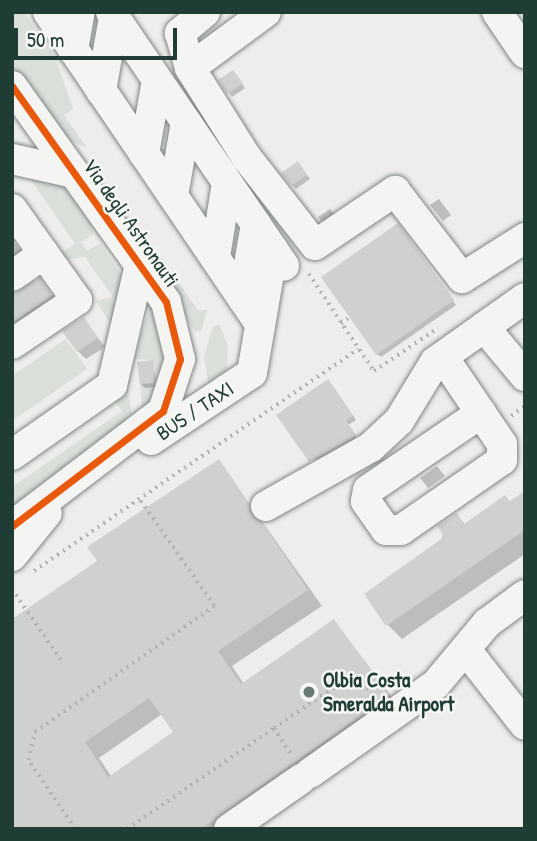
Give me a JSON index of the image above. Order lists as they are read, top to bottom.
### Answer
{
  "streets": {
    "street": ["Via degli Astronauti", "BUS / TAXI"]
  },
  "places": ["Olbia Costa Smeralda Airport"],
  "scale_bar": "50 m"
}
